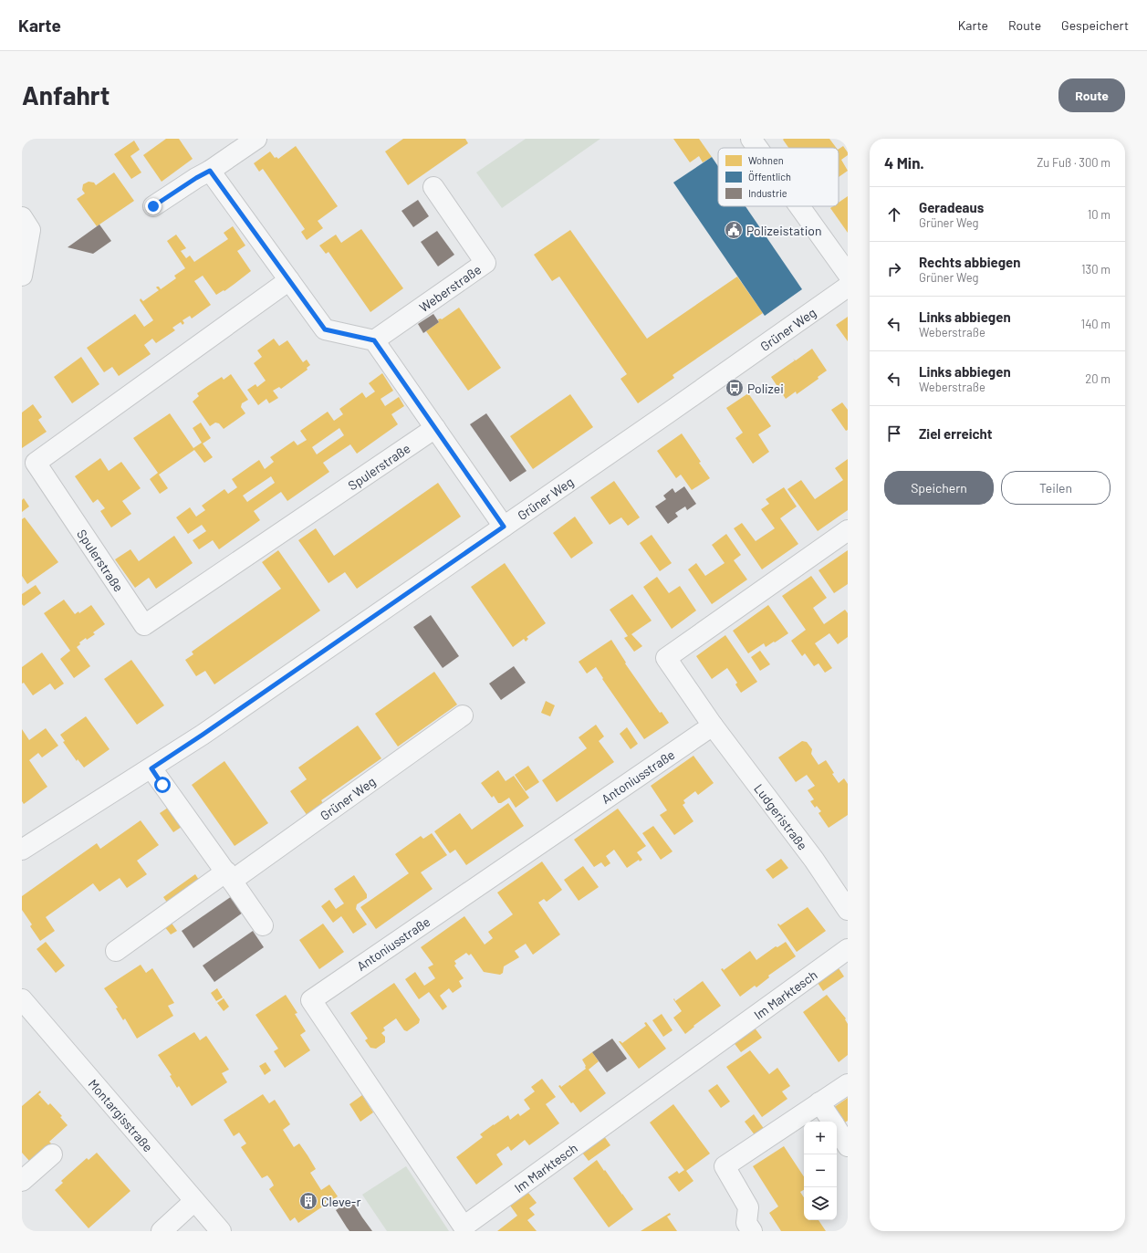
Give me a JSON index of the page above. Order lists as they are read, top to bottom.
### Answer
{
  "streets": {
    "street": [
      "Weberstraße",
      "Grüner Weg",
      "Spulerstraße",
      "Antoniusstraße",
      "Ludgeristraße",
      "Im Marktesch",
      "Montargisstraße"
    ]
  },
  "crossings": [
    ["Antoniusstraße", "Ludgeristraße"],
    ["Antoniusstraße", "Im Marktesch"]
  ],
  "places": {
    "public building": ["Polizeistation"],
    "bus stop": ["Polizei"],
    "building": ["Cleve-r"]
  },
  "legend": ["Wohnen", "Öffentlich", "Industrie"],
  "page": {
    "header": "Karte",
    "nav": ["Karte", "Route", "Gespeichert"],
    "buttons": [
      "Route",
      ["Speichern", "Teilen"]
    ],
    "title": "Anfahrt",
    "heading": ["4 Min.", "Zu Fuß · 300 m"],
    "list": [
      ["Geradeaus", "Grüner Weg", "10 m"],
      ["Rechts abbiegen", "Grüner Weg", "130 m"],
      ["Links abbiegen", "Weberstraße", "140 m"],
      ["Links abbiegen", "Weberstraße", "20 m"],
      "Ziel erreicht"
    ],
    "map_buttons": ["+", "−"]
  }
}
